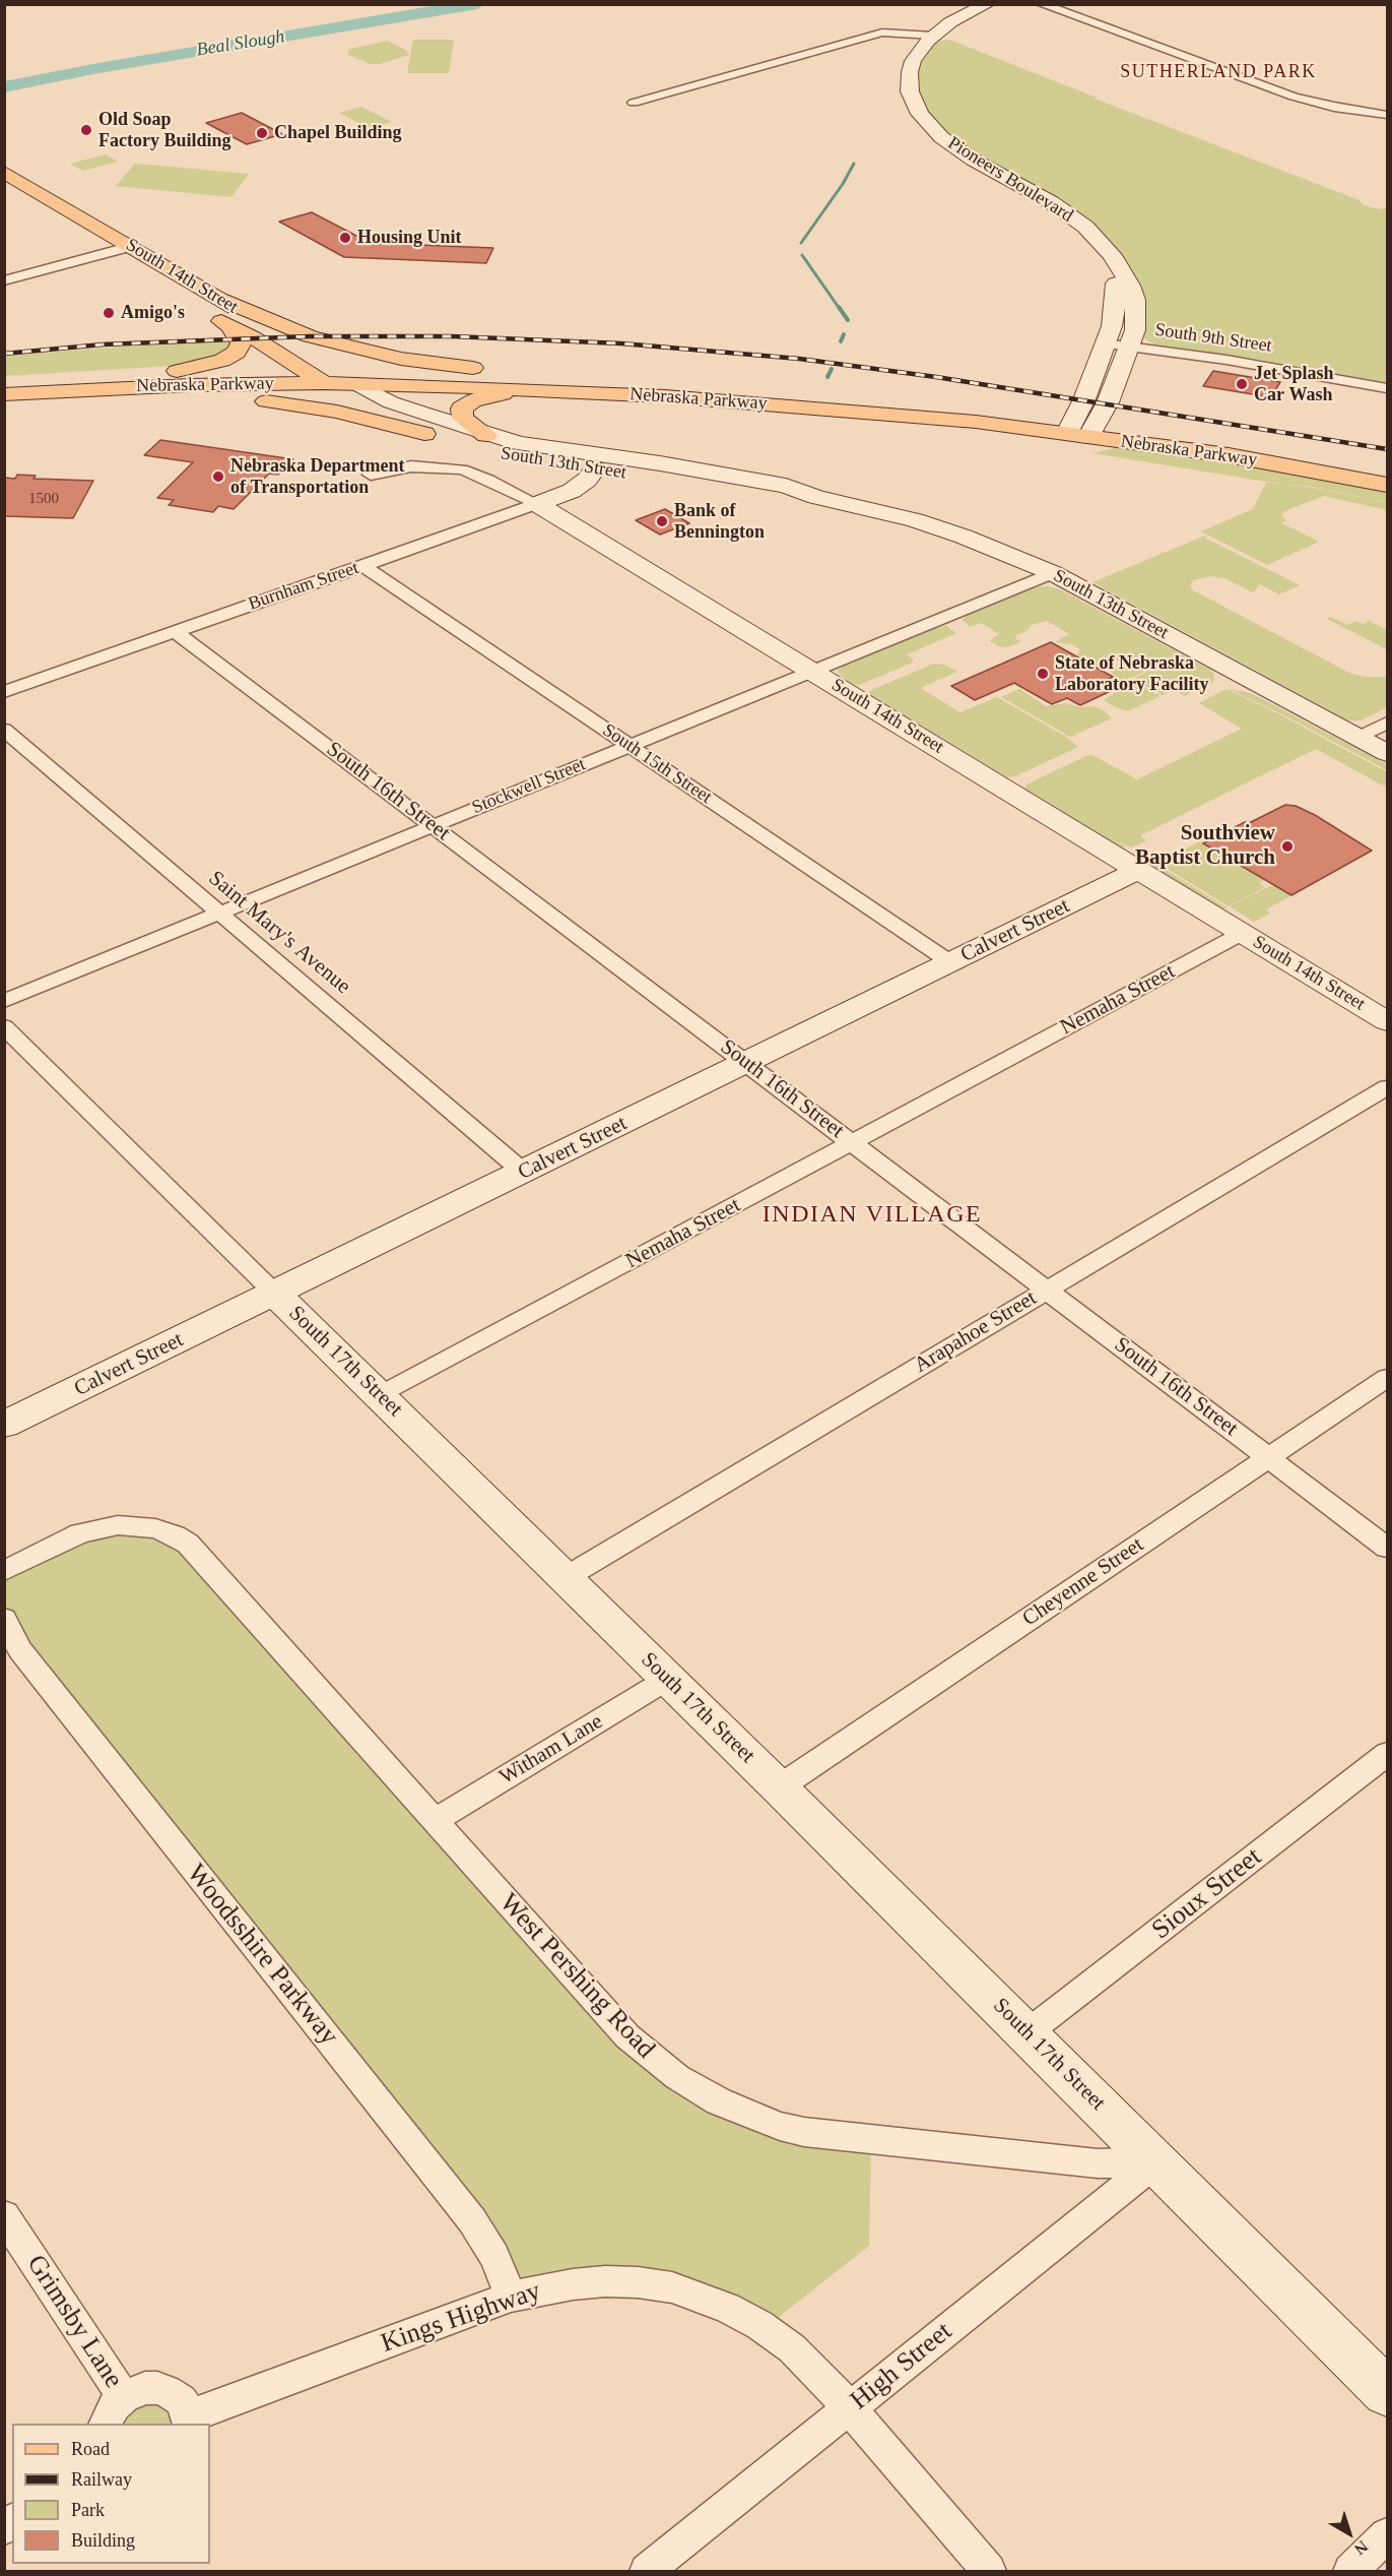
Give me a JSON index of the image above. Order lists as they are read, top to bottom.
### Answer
{
  "streets": {
    "main road": [
      "Pioneers Boulevard",
      "South 14th Street",
      "Nebraska Parkway",
      "South 13th Street",
      "Burnham Street",
      "Calvert Street",
      "South 17th Street"
    ],
    "street": [
      "South 9th Street",
      "South 15th Street",
      "Stockwell Street",
      "South 16th Street",
      "Saint Mary's Avenue",
      "Nemaha Street",
      "Arapahoe Street",
      "Cheyenne Street",
      "Witham Lane",
      "Sioux Street",
      "Woodsshire Parkway",
      "West Pershing Road",
      "Kings Highway",
      "Grimsby Lane",
      "High Street"
    ]
  },
  "crossings": [
    ["Pioneers Boulevard", "South 9th Street"],
    ["Pioneers Boulevard", "Nebraska Parkway"],
    ["South 14th Street", "Nebraska Parkway"],
    ["South 14th Street", "South 13th Street"],
    ["South 14th Street", "Burnham Street"],
    ["South 14th Street", "Stockwell Street"],
    ["South 14th Street", "Calvert Street"],
    ["South 14th Street", "Nemaha Street"],
    ["Nebraska Parkway", "South 13th Street"],
    ["South 13th Street", "Burnham Street"],
    ["South 13th Street", "Stockwell Street"],
    ["Burnham Street", "South 15th Street"],
    ["Burnham Street", "South 16th Street"],
    ["South 15th Street", "Stockwell Street"],
    ["South 15th Street", "Calvert Street"],
    ["Stockwell Street", "South 16th Street"],
    ["Stockwell Street", "Saint Mary's Avenue"],
    ["South 16th Street", "Calvert Street"],
    ["South 16th Street", "Nemaha Street"],
    ["South 16th Street", "Arapahoe Street"],
    ["South 16th Street", "Cheyenne Street"],
    ["Calvert Street", "Saint Mary's Avenue"],
    ["Calvert Street", "South 17th Street"],
    ["Nemaha Street", "South 17th Street"],
    ["Arapahoe Street", "South 17th Street"],
    ["South 17th Street", "Cheyenne Street"],
    ["South 17th Street", "Witham Lane"],
    ["South 17th Street", "Sioux Street"],
    ["South 17th Street", "West Pershing Road"],
    ["South 17th Street", "High Street"],
    ["Witham Lane", "West Pershing Road"],
    ["Woodsshire Parkway", "Kings Highway"],
    ["West Pershing Road", "High Street"],
    ["Kings Highway", "High Street"]
  ],
  "districts": ["SUTHERLAND PARK", "INDIAN VILLAGE"],
  "water": ["Beal Slough"],
  "places": [
    "Old Soap Factory Building",
    "Chapel Building",
    "Housing Unit",
    "Amigo's",
    "Jet Splash Car Wash",
    "Nebraska Department of Transportation",
    "Bank of Bennington",
    "State of Nebraska Laboratory Facility",
    "Southview Baptist Church"
  ],
  "house_numbers": ["1500"],
  "legend": [
    "Road",
    "Railway",
    "Park",
    "Building"
  ],
  "north": "bottom right"
}
